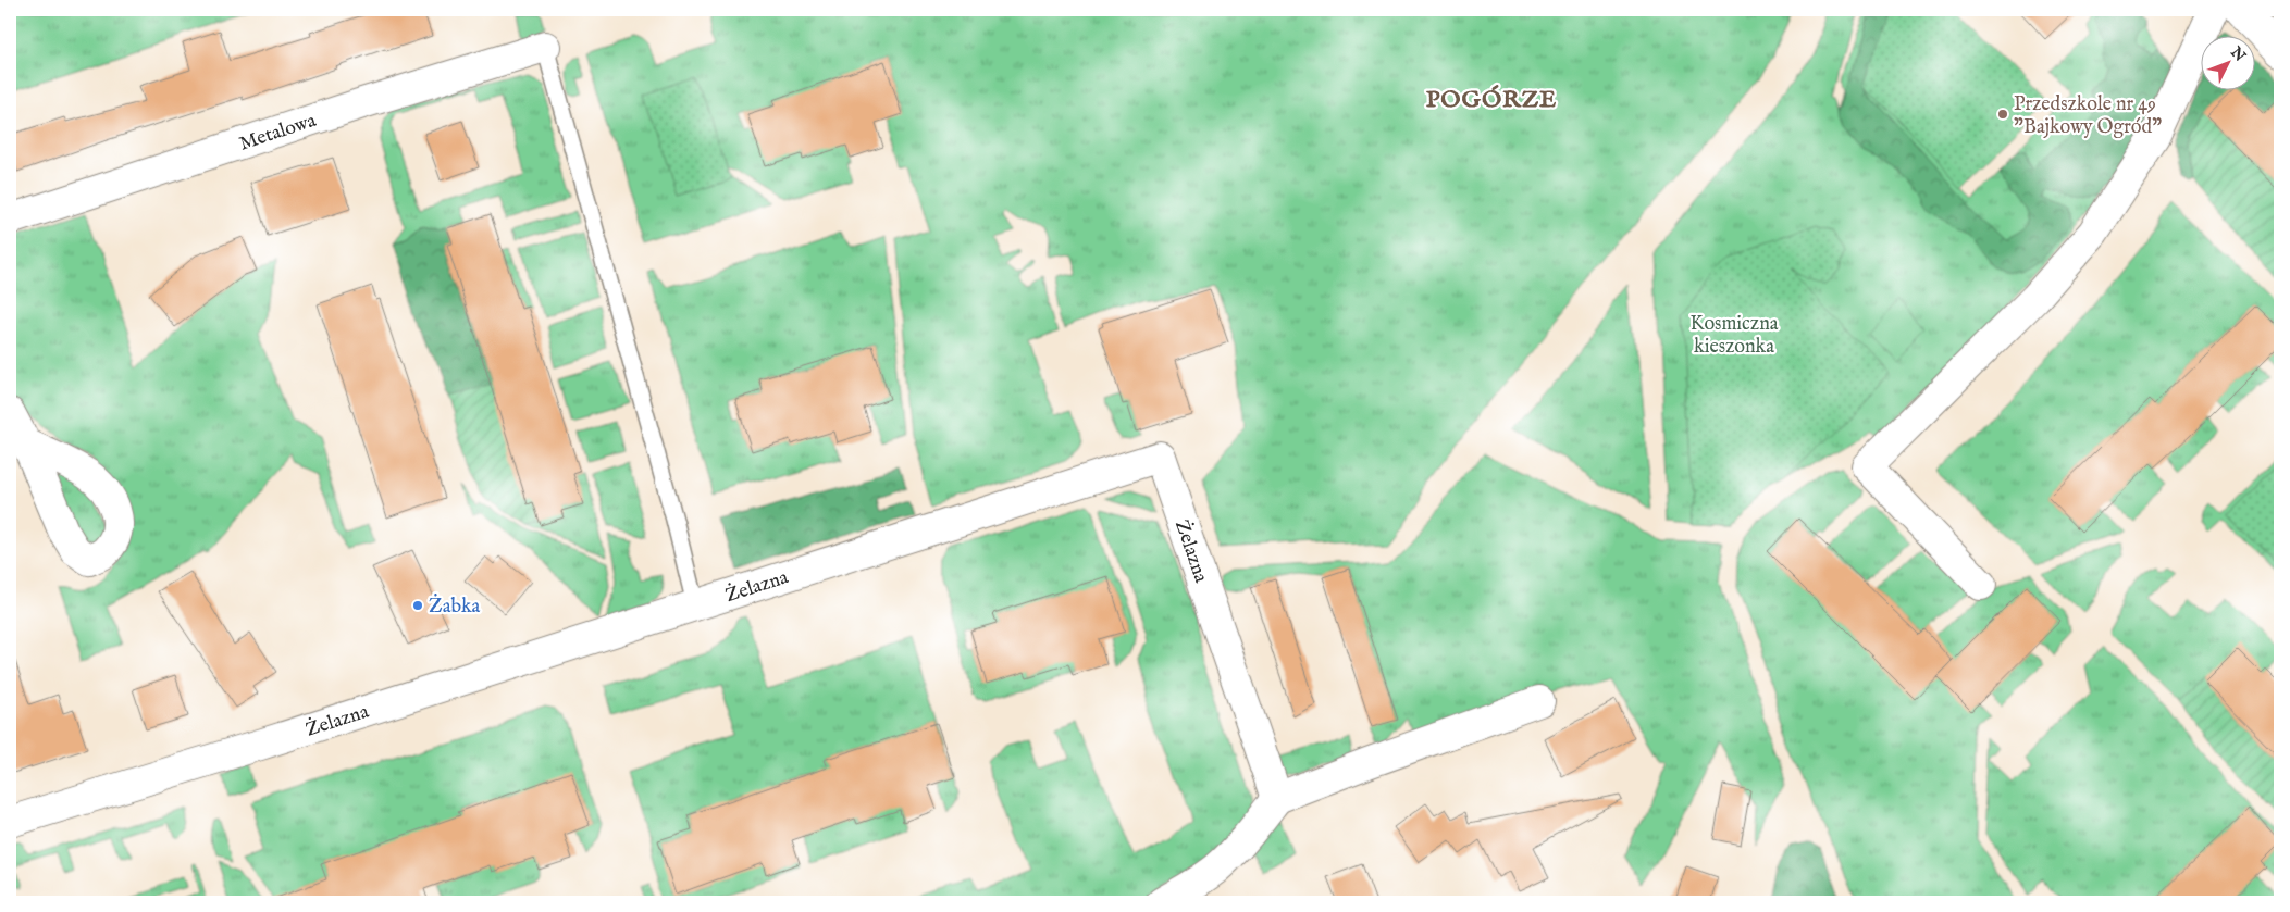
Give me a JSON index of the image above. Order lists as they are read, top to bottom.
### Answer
{
  "streets": {
    "street": ["Metalowa", "Żelazna"]
  },
  "districts": ["POGÓRZE"],
  "parks": ["Kosmiczna kieszonka"],
  "places": ["Przedszkole nr 49 \"Bajkowy Ogród\"", "Żabka"],
  "north": "top right"
}
